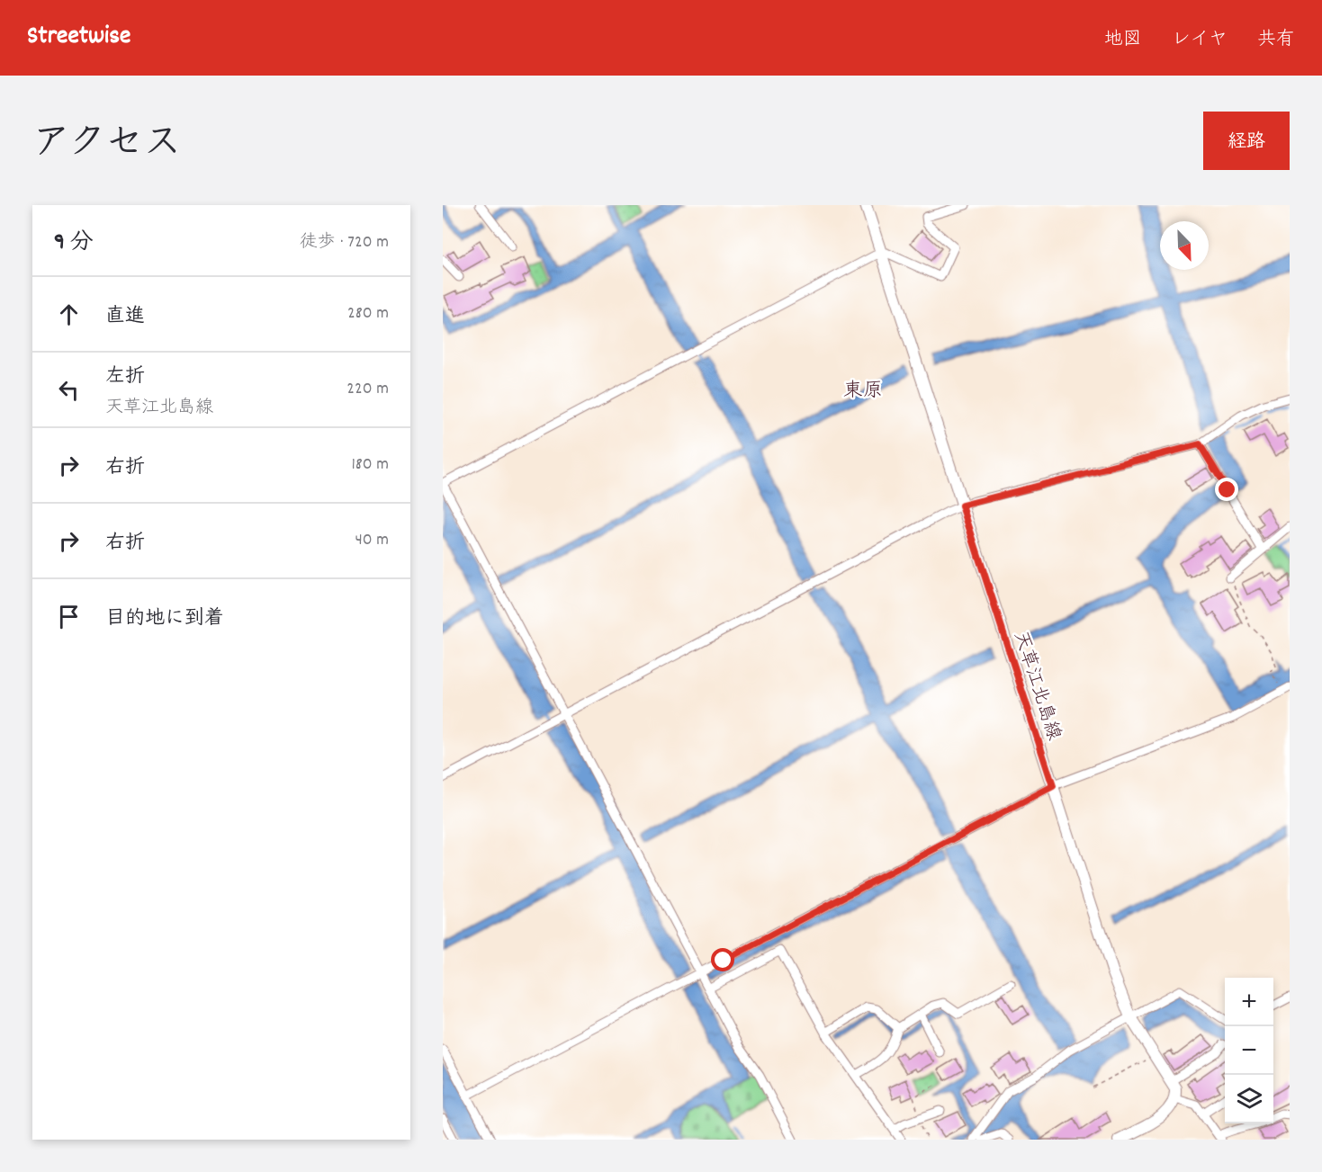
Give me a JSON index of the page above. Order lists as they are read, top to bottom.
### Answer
{
  "streets": {
    "street": ["天草江北島線"]
  },
  "districts": ["東原"],
  "north": "bottom right",
  "page": {
    "header": "Streetwise",
    "nav": ["地図", "レイヤ", "共有"],
    "title": "アクセス",
    "buttons": "経路",
    "heading": ["9 分", "徒歩 · 720 m"],
    "list": [
      ["直進", "280 m"],
      ["左折", "天草江北島線", "220 m"],
      ["右折", "180 m"],
      ["右折", "40 m"],
      "目的地に到着"
    ],
    "map_buttons": ["+", "−"]
  }
}
